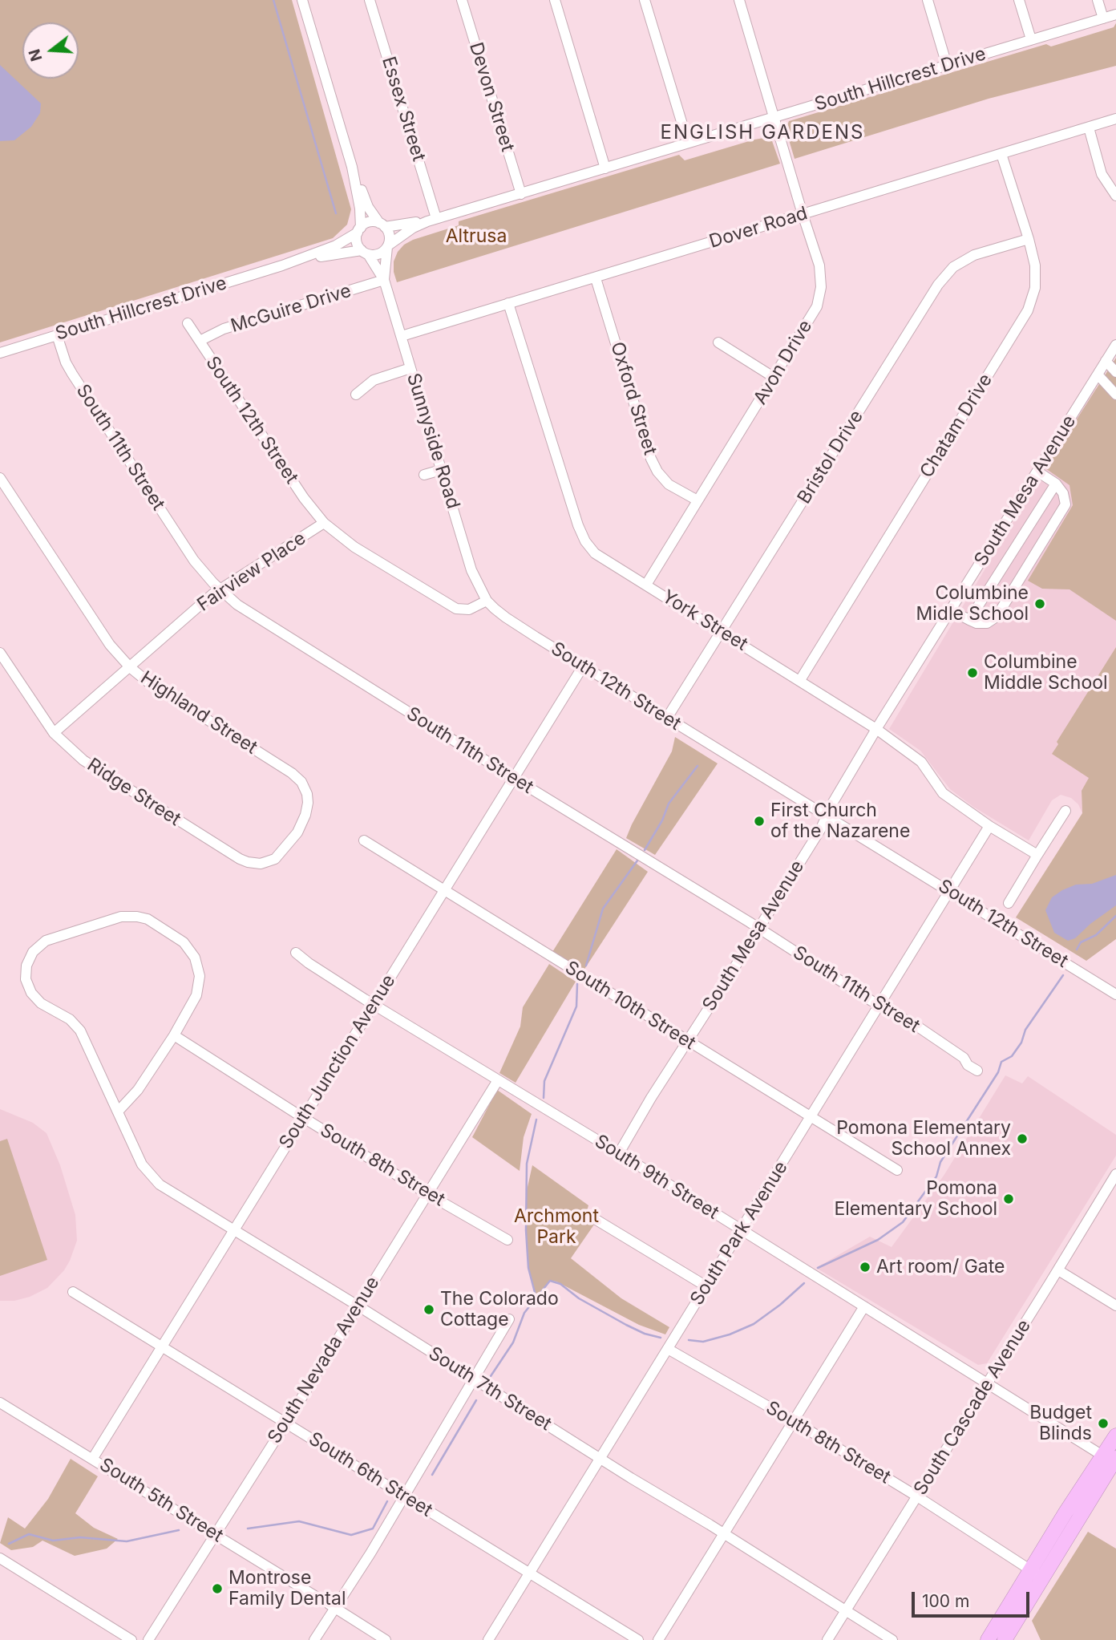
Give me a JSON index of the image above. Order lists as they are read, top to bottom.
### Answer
{
  "streets": {
    "street": [
      "South Hillcrest Drive",
      "Devon Street",
      "Essex Street",
      "Dover Road",
      "McGuire Drive",
      "Avon Drive",
      "Oxford Street",
      "South 12th Street",
      "Chatam Drive",
      "Sunnyside Road",
      "South 11th Street",
      "Bristol Drive",
      "South Mesa Avenue",
      "Fairview Place",
      "York Street",
      "Highland Street",
      "Ridge Street",
      "South 10th Street",
      "South Junction Avenue",
      "South 8th Street",
      "South 9th Street",
      "South Park Avenue",
      "South Nevada Avenue",
      "South 7th Street",
      "South Cascade Avenue",
      "South 6th Street",
      "South 5th Street"
    ]
  },
  "crossings": [
    ["South Hillcrest Drive", "Devon Street"],
    ["South Hillcrest Drive", "Essex Street"],
    ["South Hillcrest Drive", "Avon Drive"],
    ["South Hillcrest Drive", "South 11th Street"],
    ["Dover Road", "Avon Drive"],
    ["Dover Road", "Oxford Street"],
    ["Dover Road", "Chatam Drive"],
    ["Dover Road", "Sunnyside Road"],
    ["Dover Road", "York Street"],
    ["McGuire Drive", "South 12th Street"],
    ["McGuire Drive", "Sunnyside Road"],
    ["Avon Drive", "Oxford Street"],
    ["Avon Drive", "York Street"],
    ["South 12th Street", "Sunnyside Road"],
    ["South 12th Street", "Bristol Drive"],
    ["South 12th Street", "South Mesa Avenue"],
    ["South 12th Street", "Fairview Place"],
    ["South 12th Street", "South Junction Avenue"],
    ["South 12th Street", "South Park Avenue"],
    ["Chatam Drive", "Bristol Drive"],
    ["Chatam Drive", "York Street"],
    ["South 11th Street", "South Mesa Avenue"],
    ["South 11th Street", "Fairview Place"],
    ["South 11th Street", "South Junction Avenue"],
    ["South 11th Street", "South Park Avenue"],
    ["Bristol Drive", "York Street"],
    ["South Mesa Avenue", "York Street"],
    ["South Mesa Avenue", "South 10th Street"],
    ["South Mesa Avenue", "South 9th Street"],
    ["Fairview Place", "Highland Street"],
    ["Fairview Place", "Ridge Street"],
    ["York Street", "South Park Avenue"],
    ["Highland Street", "Ridge Street"],
    ["South 10th Street", "South Junction Avenue"],
    ["South 10th Street", "South Park Avenue"],
    ["South Junction Avenue", "South 8th Street"],
    ["South Junction Avenue", "South 9th Street"],
    ["South Junction Avenue", "South 7th Street"],
    ["South Junction Avenue", "South 6th Street"],
    ["South Junction Avenue", "South 5th Street"],
    ["South 8th Street", "South Park Avenue"],
    ["South 8th Street", "South Nevada Avenue"],
    ["South 8th Street", "South 7th Street"],
    ["South 8th Street", "South Cascade Avenue"],
    ["South 9th Street", "South Park Avenue"],
    ["South 9th Street", "South Nevada Avenue"],
    ["South 9th Street", "South Cascade Avenue"],
    ["South Park Avenue", "South 7th Street"],
    ["South Park Avenue", "South 6th Street"],
    ["South Nevada Avenue", "South 7th Street"],
    ["South Nevada Avenue", "South 6th Street"],
    ["South Nevada Avenue", "South 5th Street"],
    ["South 7th Street", "South Cascade Avenue"]
  ],
  "districts": ["ENGLISH GARDENS"],
  "parks": ["Altrusa", "Archmont Park"],
  "places": [
    "Columbine Midle School",
    "Columbine Middle School",
    "First Church of the Nazarene",
    "Pomona Elementary School Annex",
    "Pomona Elementary School",
    "Art room/ Gate",
    "The Colorado Cottage",
    "Budget Blinds",
    "Montrose Family Dental"
  ],
  "scale_bar": "100 m",
  "north": "left"
}
